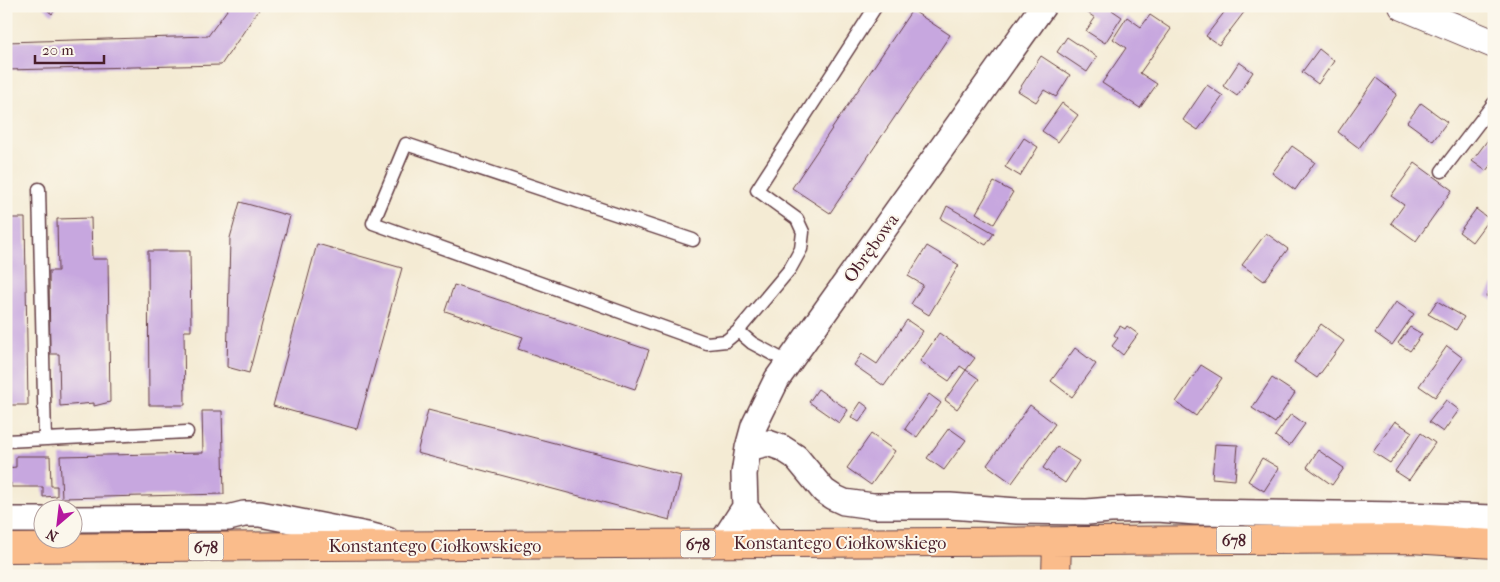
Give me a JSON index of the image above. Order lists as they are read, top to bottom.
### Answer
{
  "streets": {
    "highway": ["678", "Konstantego Ciołkowskiego"],
    "street": ["Obrębowa"]
  },
  "scale_bar": "20 m",
  "north": "bottom left"
}
